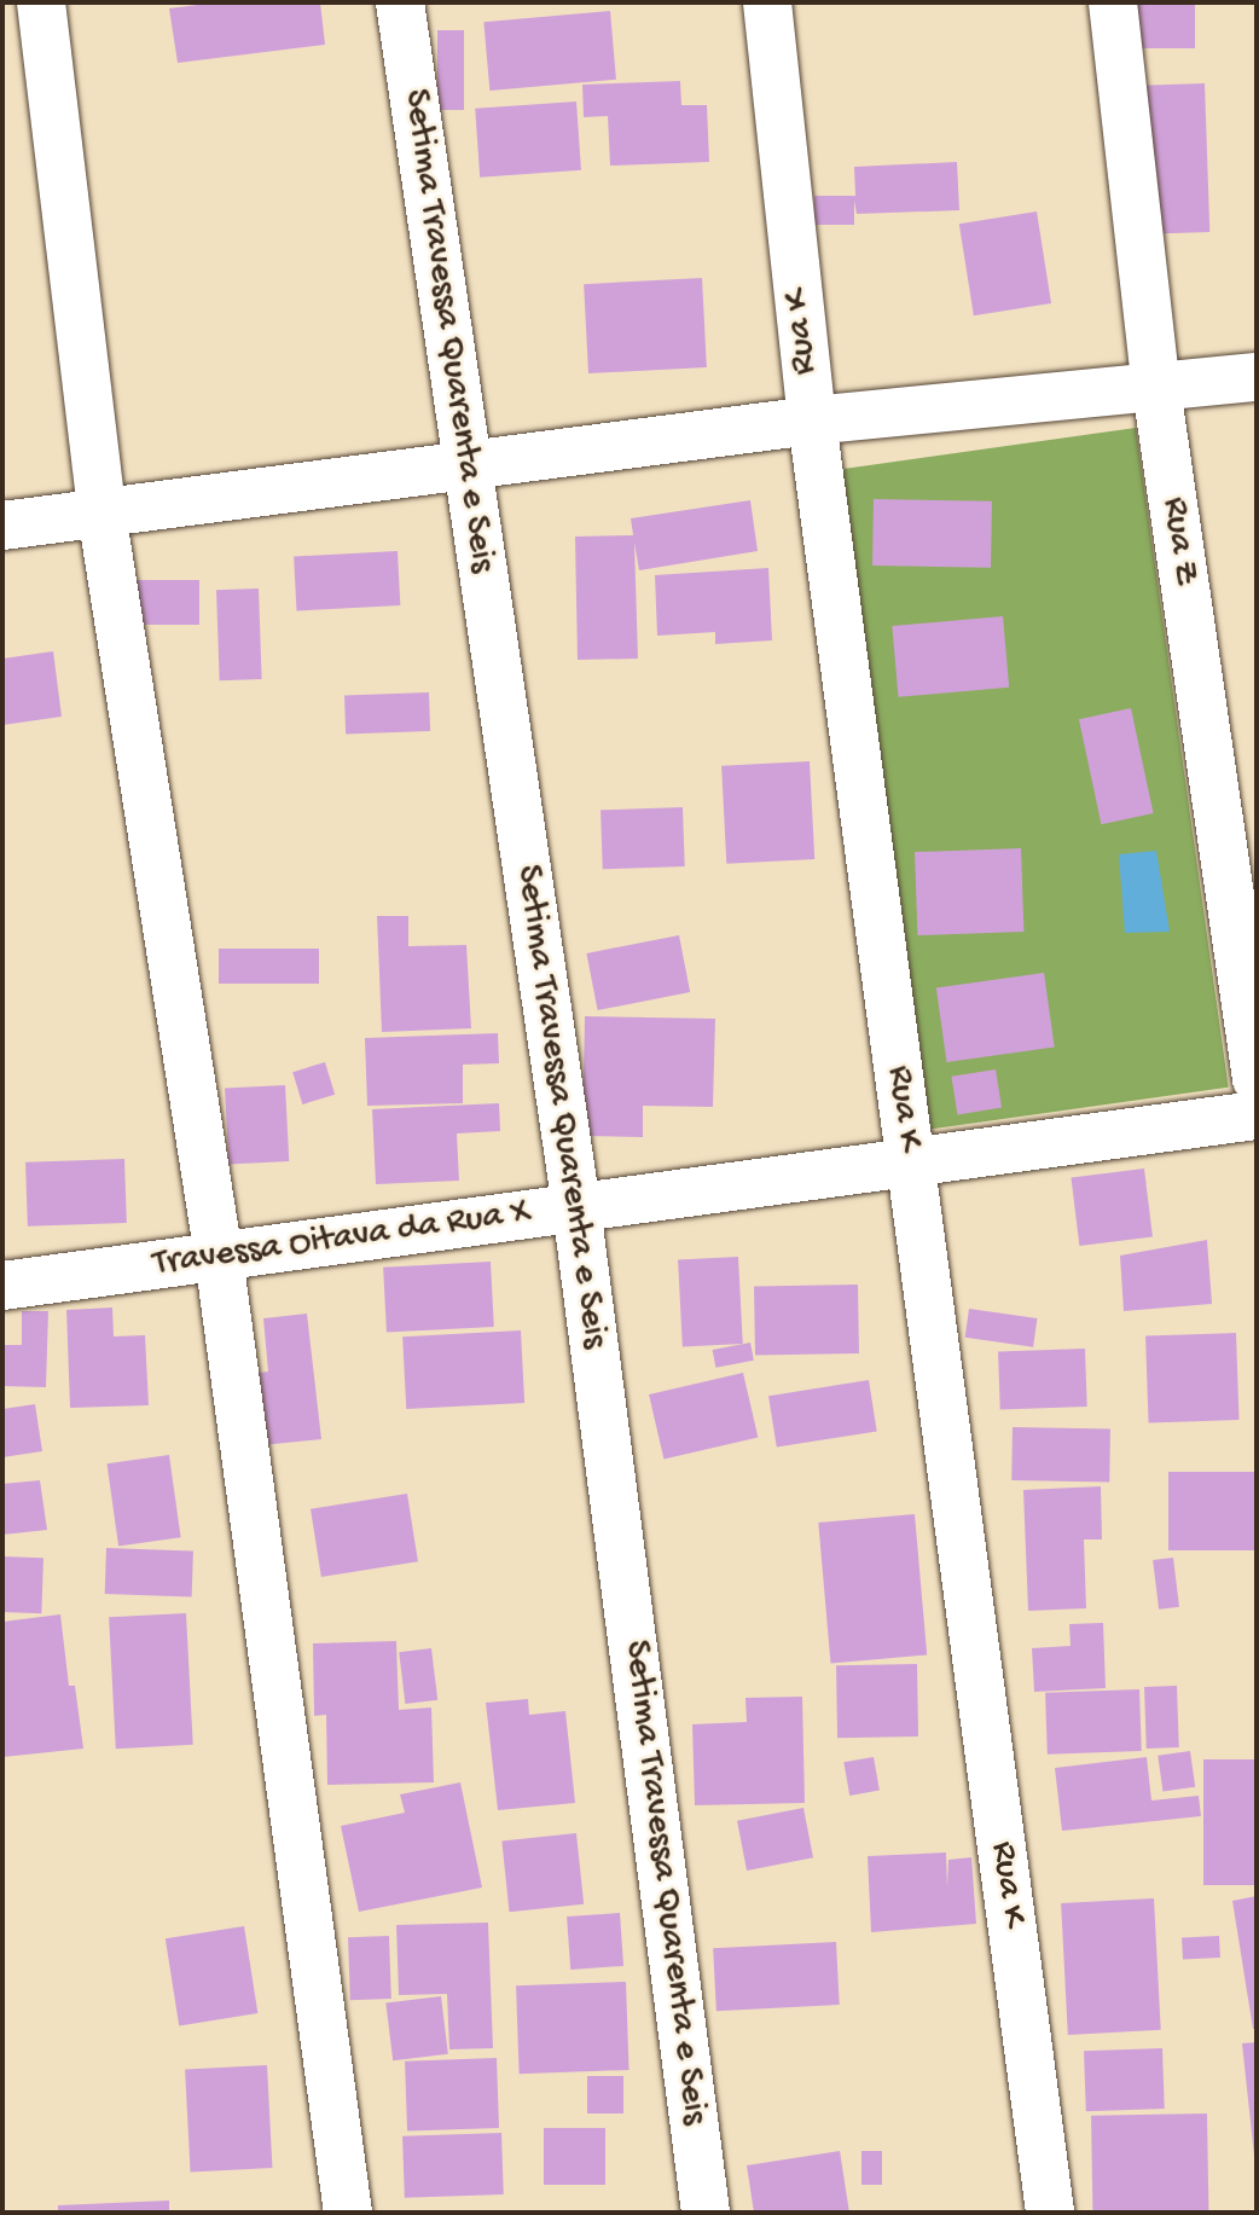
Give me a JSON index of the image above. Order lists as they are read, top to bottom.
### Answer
{
  "streets": {
    "street": [
      "Setima Travessa Quarenta e Seis",
      "Rua K",
      "Rua Z",
      "Travessa Oitava da Rua X"
    ]
  },
  "crossings": [
    ["Setima Travessa Quarenta e Seis", "Travessa Oitava da Rua X"],
    ["Rua K", "Travessa Oitava da Rua X"]
  ]
}
